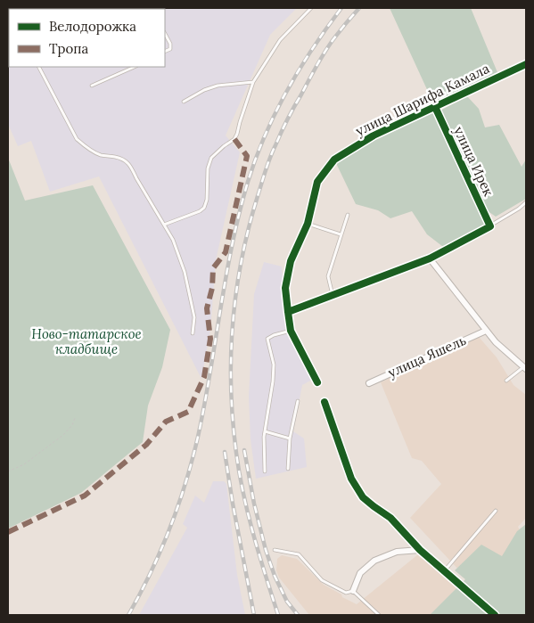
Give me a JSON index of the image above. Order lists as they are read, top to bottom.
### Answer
{
  "streets": {
    "street": ["улица Шарифа Камала", "улица Ирек", "улица Яшель"]
  },
  "crossings": [
    ["улица Шарифа Камала", "улица Ирек"]
  ],
  "parks": ["Ново-татарское кладбище"],
  "legend": ["Велодорожка", "Тропа"]
}
